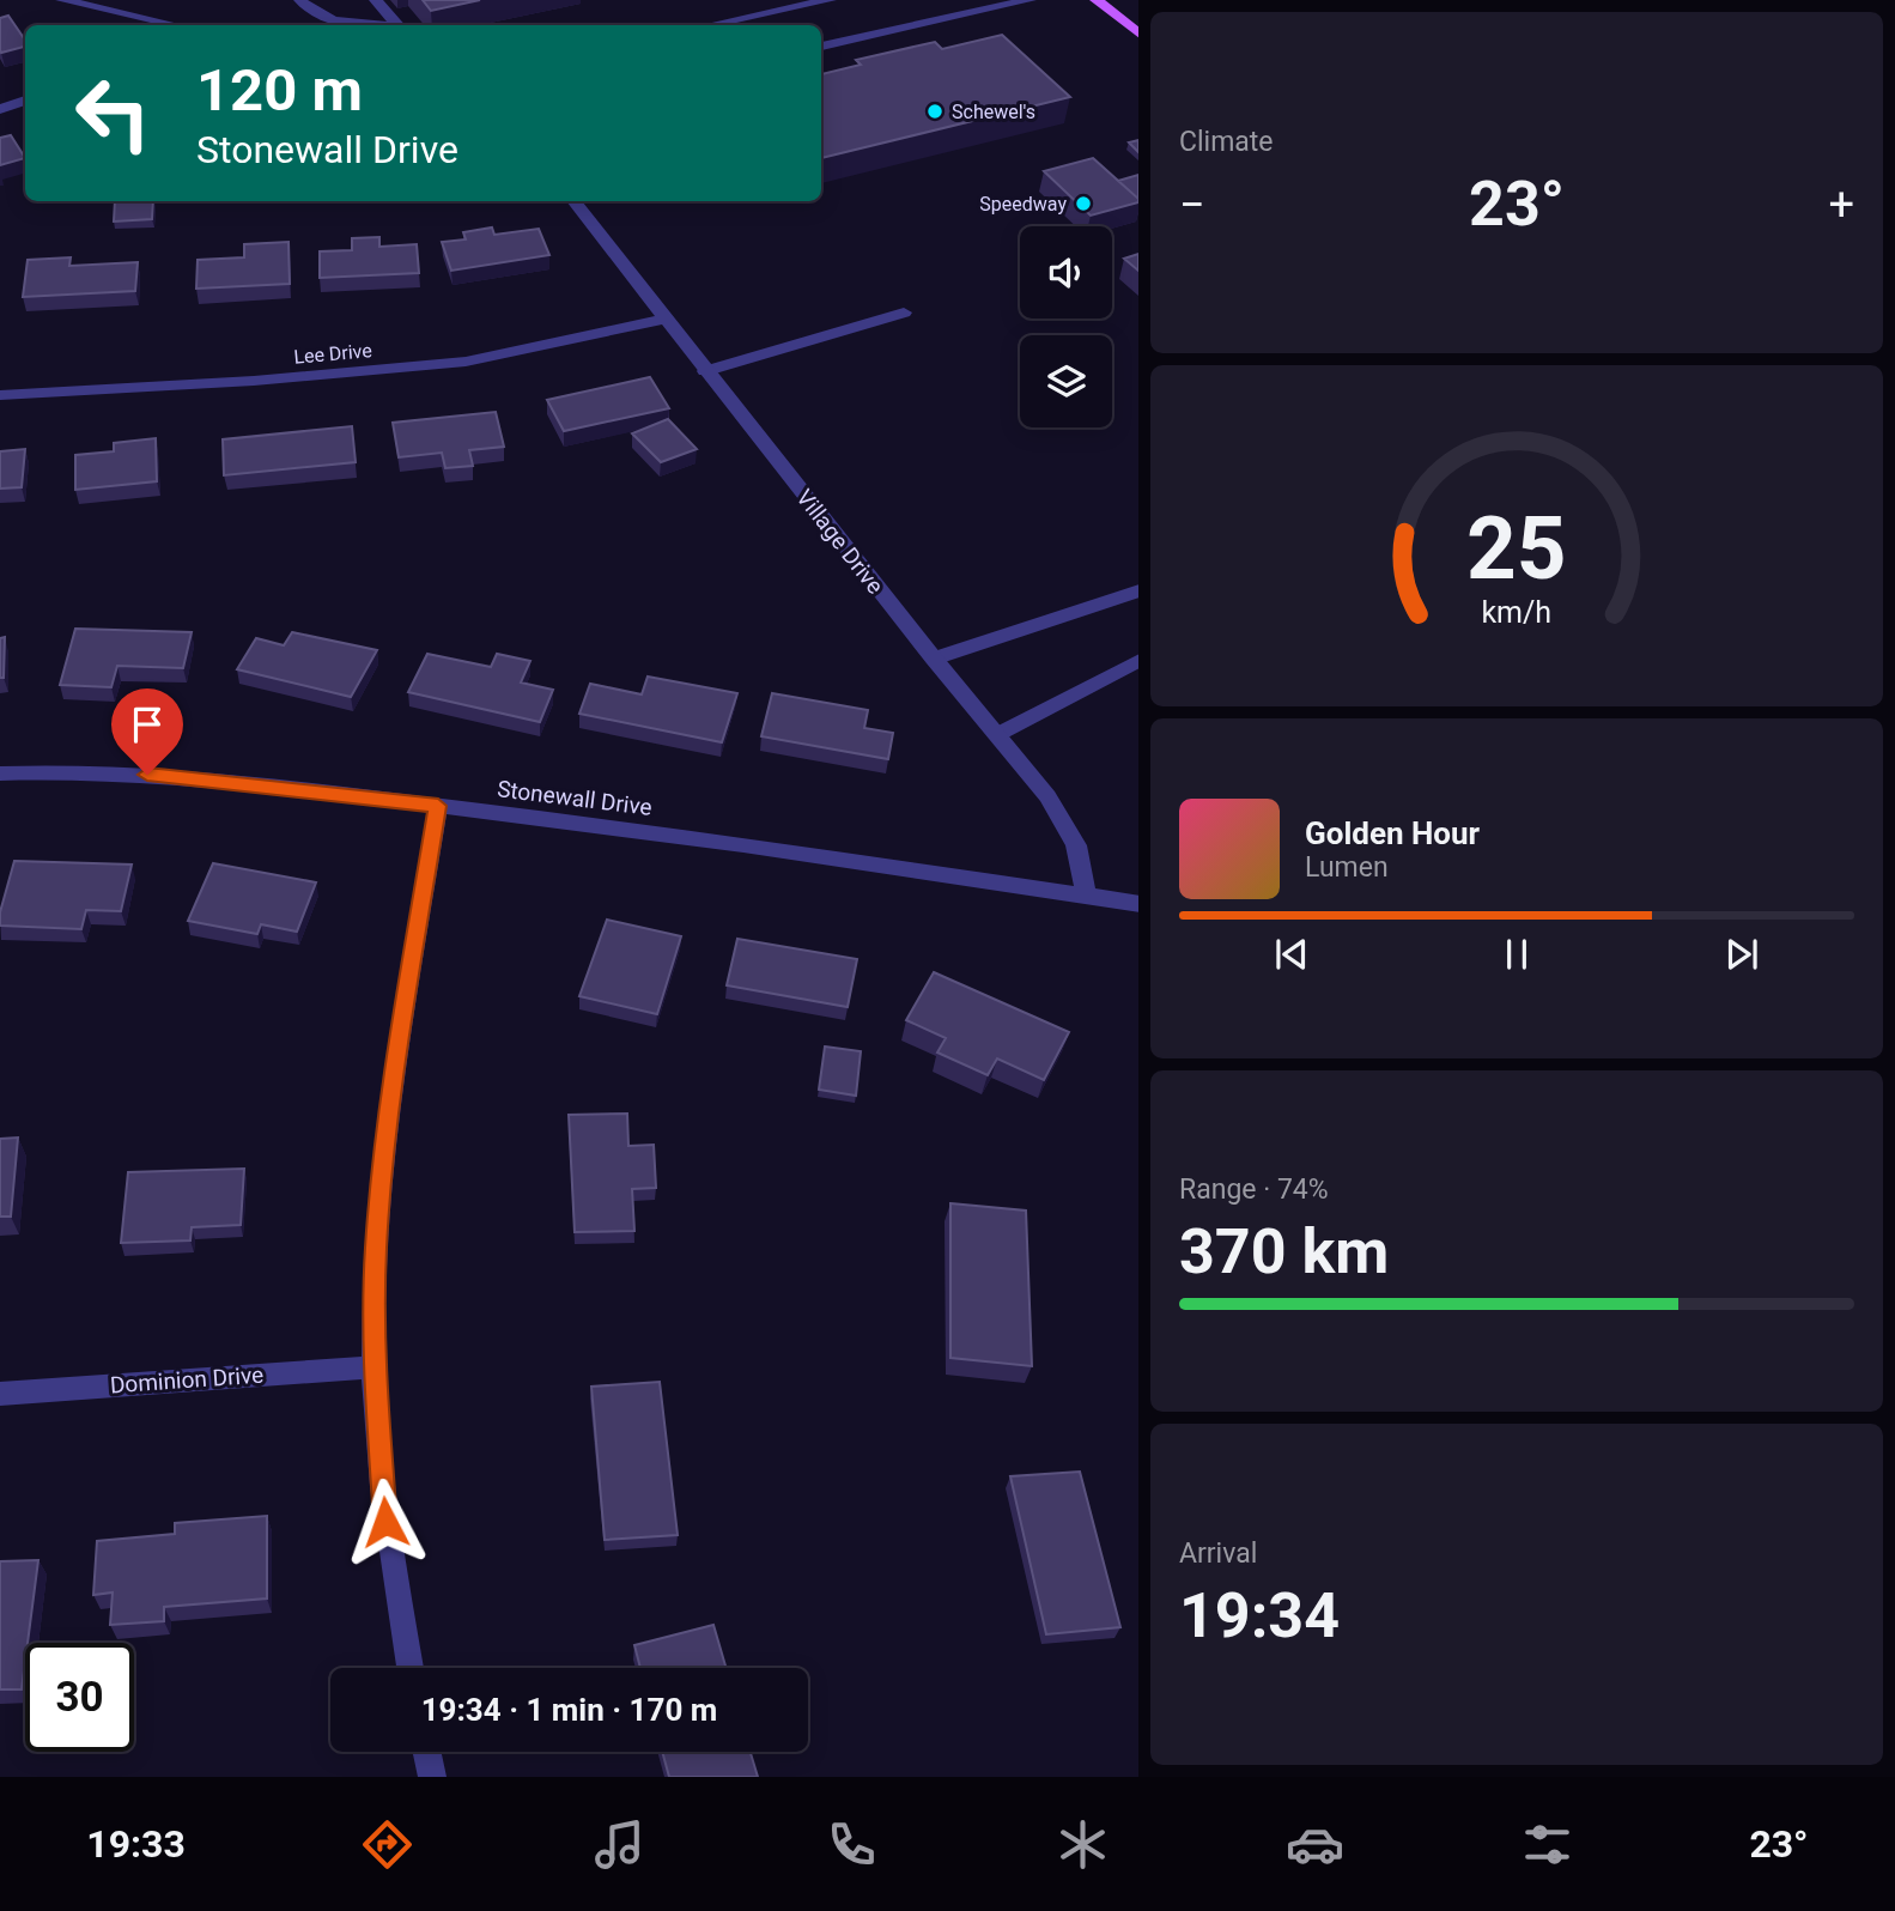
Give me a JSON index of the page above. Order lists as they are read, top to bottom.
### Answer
{
  "streets": {
    "street": [
      "Lee Drive",
      "Village Drive",
      "Stonewall Drive",
      "Dominion Drive"
    ]
  },
  "crossings": [
    ["Lee Drive", "Village Drive"],
    ["Village Drive", "Stonewall Drive"]
  ],
  "places": ["Schewel's", "Speedway"],
  "page": {
    "tile": [
      "Climate",
      ["Range · 74%", "370 km"],
      ["Arrival", "19:34"]
    ],
    "turn": ["120 m", "Stonewall Drive"],
    "heat": ["−", "23°", "+"],
    "song": ["Golden Hour", "Lumen"],
    "limit": "30",
    "trip": "19:34 · 1 min · 170 m",
    "tabs": ["19:33", "23°"],
    "gauge": ["25", "km/h"]
  }
}
